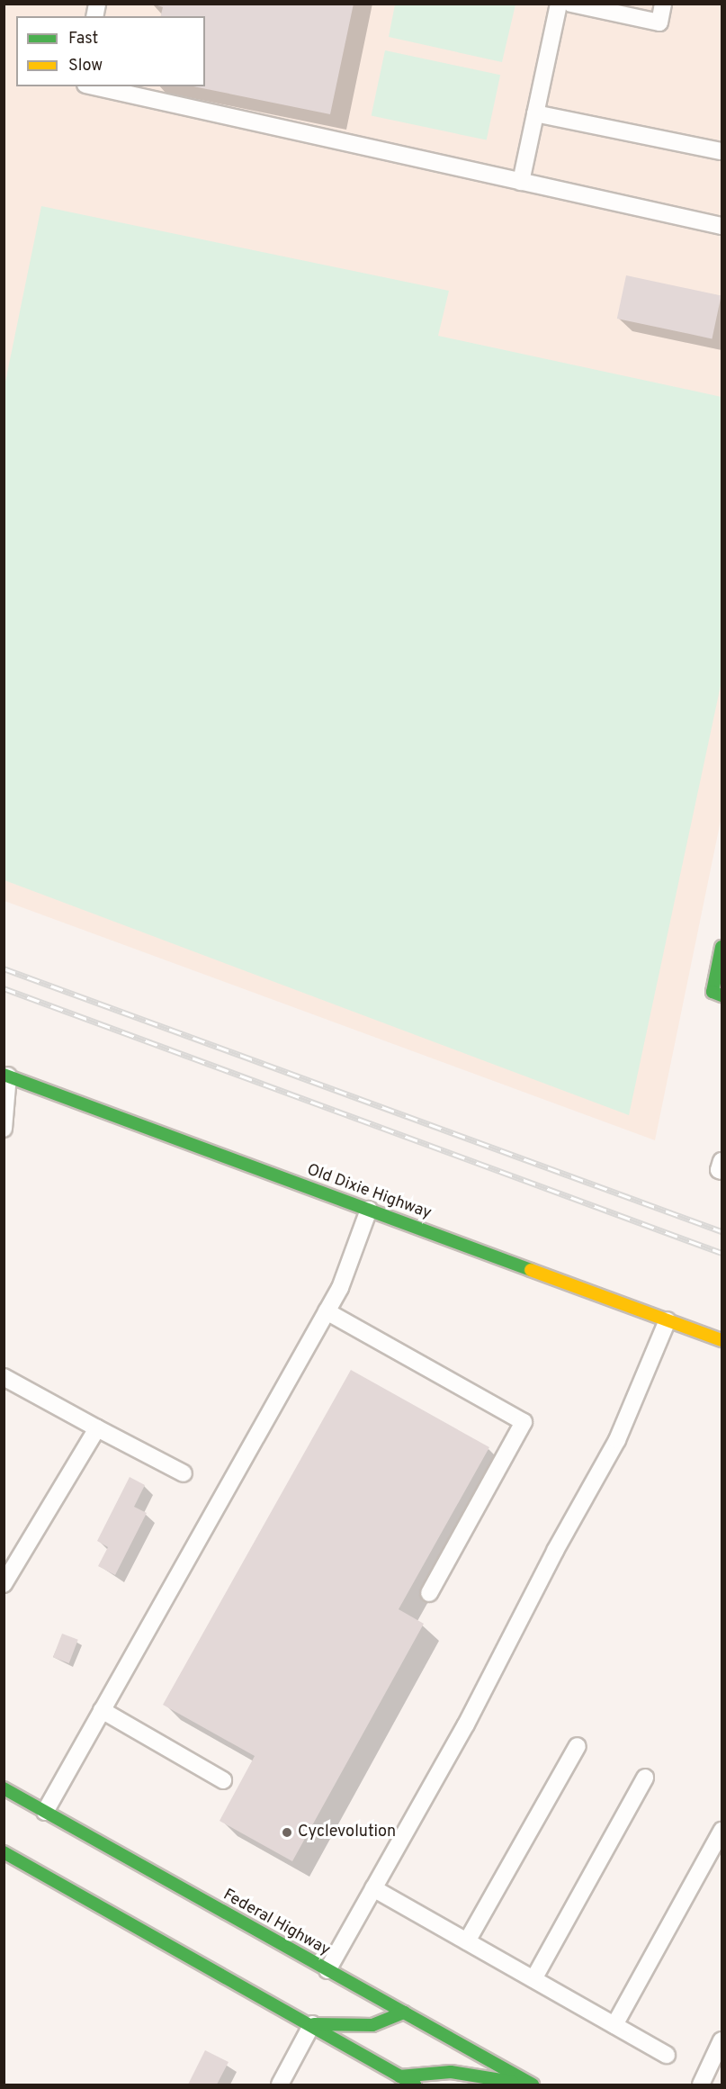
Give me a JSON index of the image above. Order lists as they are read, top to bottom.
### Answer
{
  "streets": {
    "main road": ["Old Dixie Highway", "Federal Highway"]
  },
  "places": ["Cyclevolution"],
  "legend": ["Fast", "Slow"]
}
